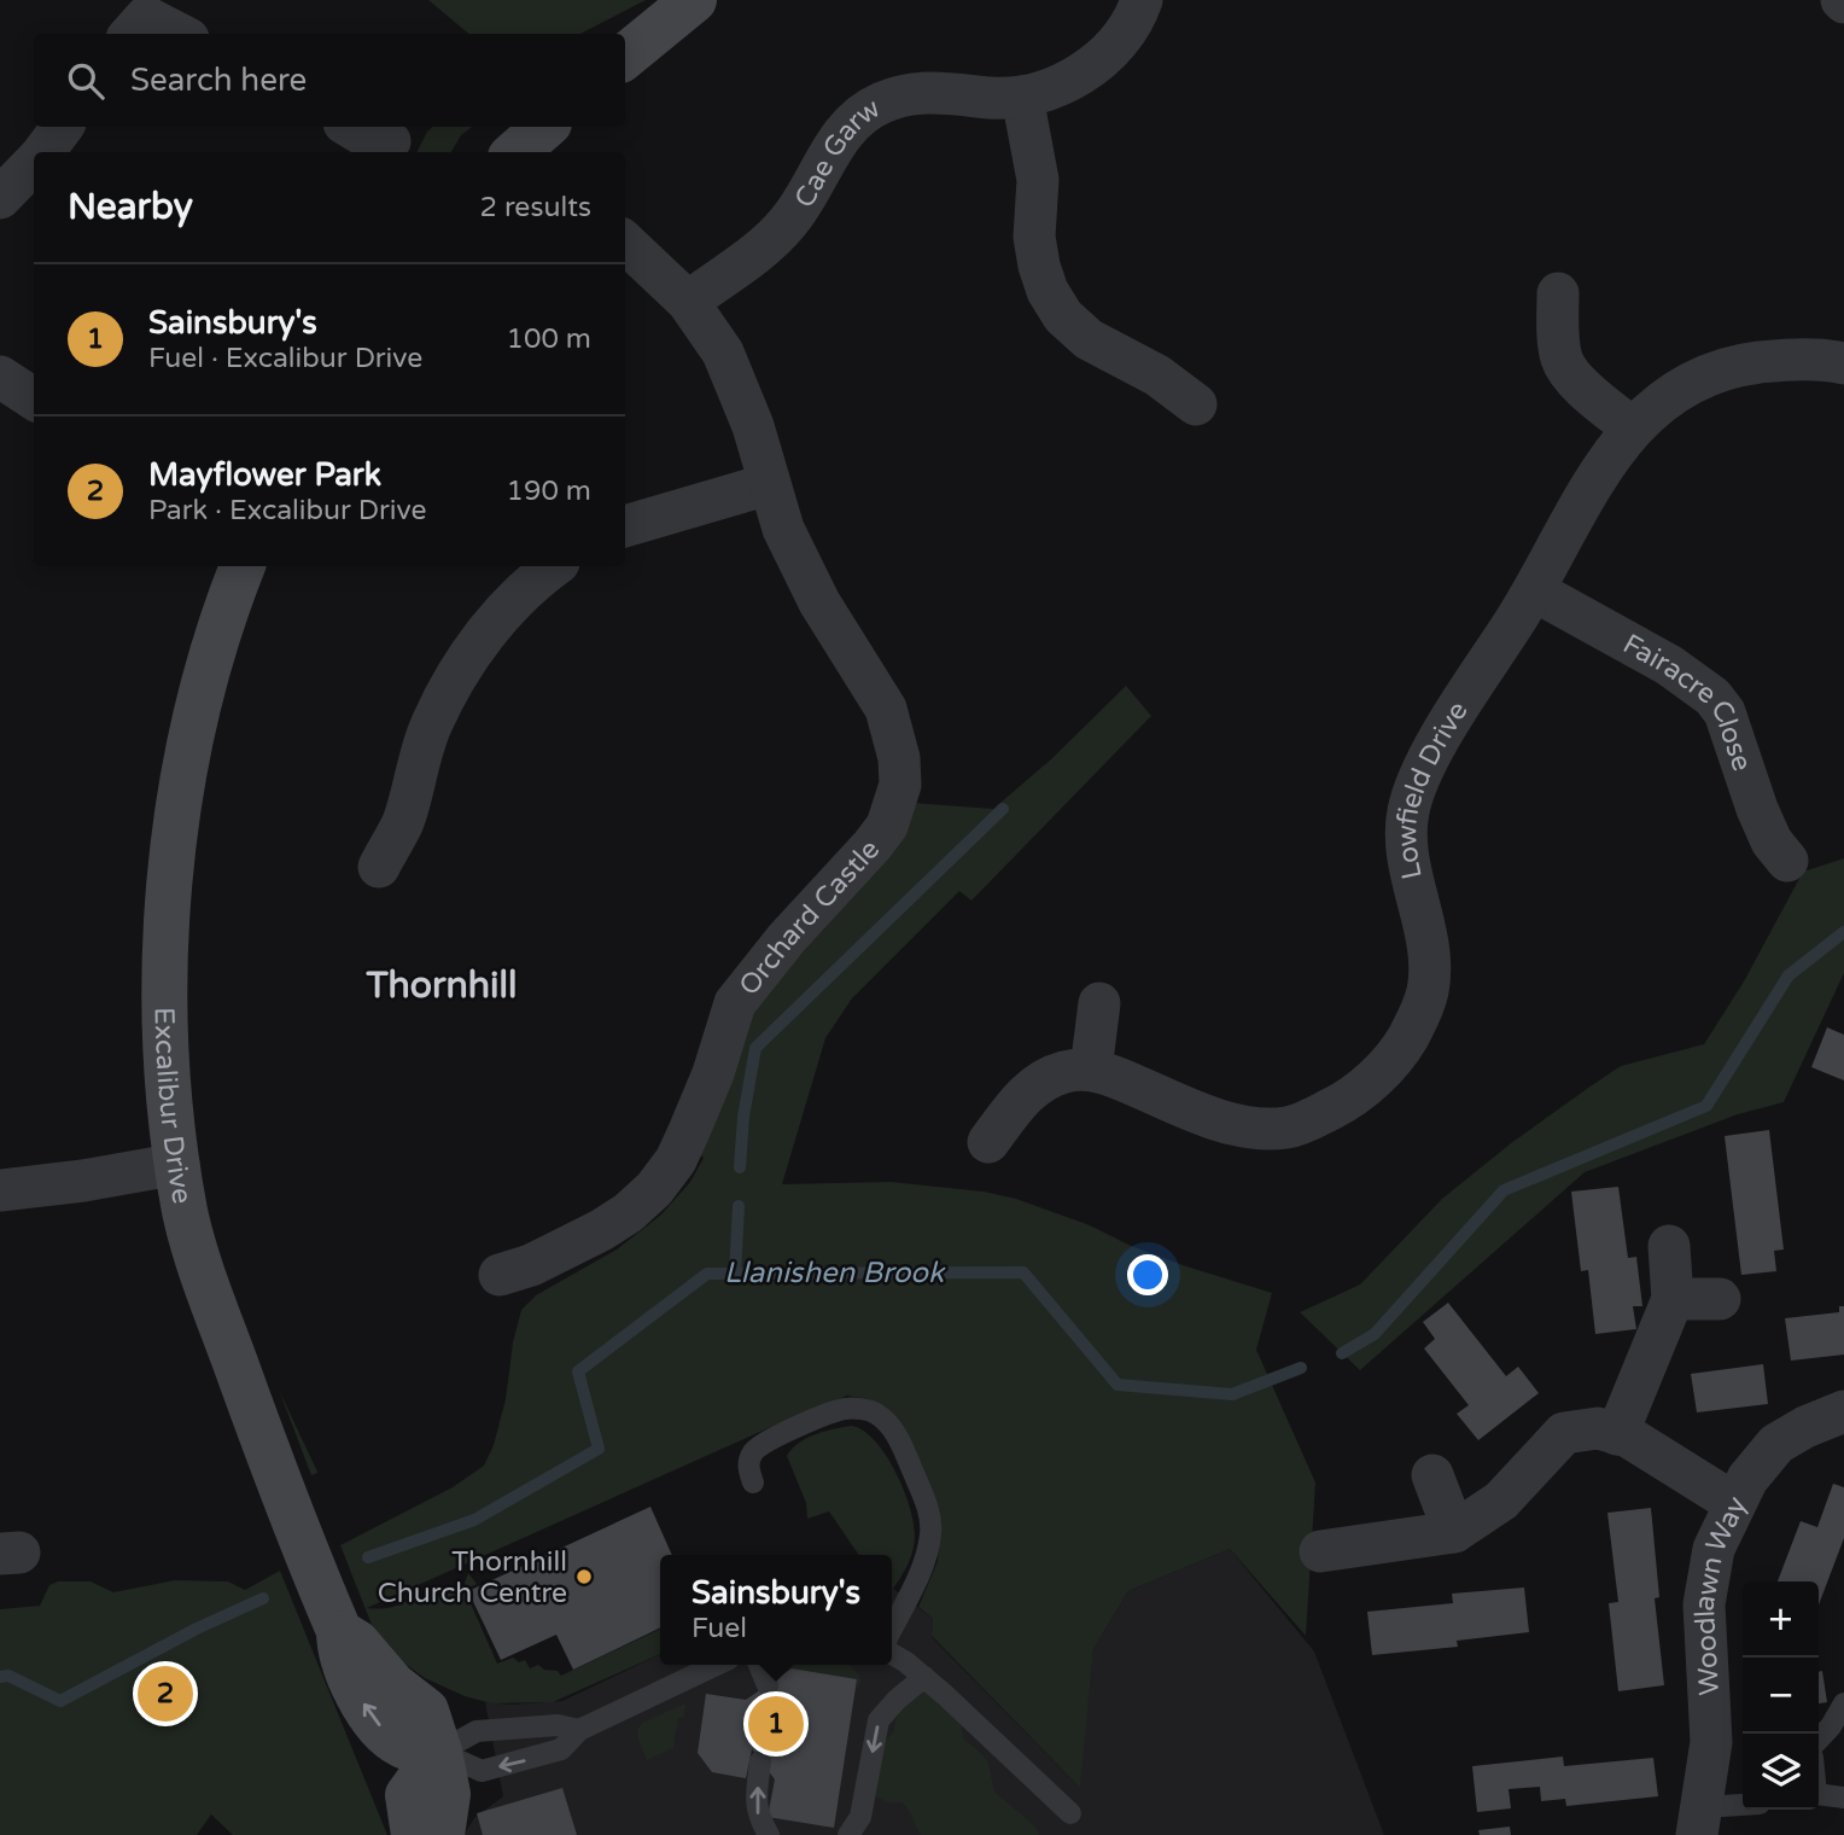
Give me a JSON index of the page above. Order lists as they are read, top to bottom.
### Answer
{
  "streets": {
    "street": [
      "Cae Garw",
      "Fairacre Close",
      "Lowfield Drive",
      "Orchard Castle",
      "Excalibur Drive",
      "Woodlawn Way"
    ]
  },
  "crossings": [
    ["Cae Garw", "Orchard Castle"],
    ["Fairacre Close", "Lowfield Drive"]
  ],
  "districts": ["Thornhill"],
  "water": ["Llanishen Brook"],
  "places": ["Thornhill Church Centre"],
  "page": {
    "search": "Search here",
    "heading": ["Nearby", "2 results"],
    "list": [
      {
        "mark": "1",
        "name": "Sainsbury's",
        "note": "Fuel · Excalibur Drive",
        "value": "100 m"
      },
      {
        "mark": "2",
        "name": "Mayflower Park",
        "note": "Park · Excalibur Drive",
        "value": "190 m"
      }
    ],
    "popup": ["Sainsbury's", "Fuel"],
    "map_buttons": ["+", "−"],
    "pins": ["2", "1"]
  }
}
